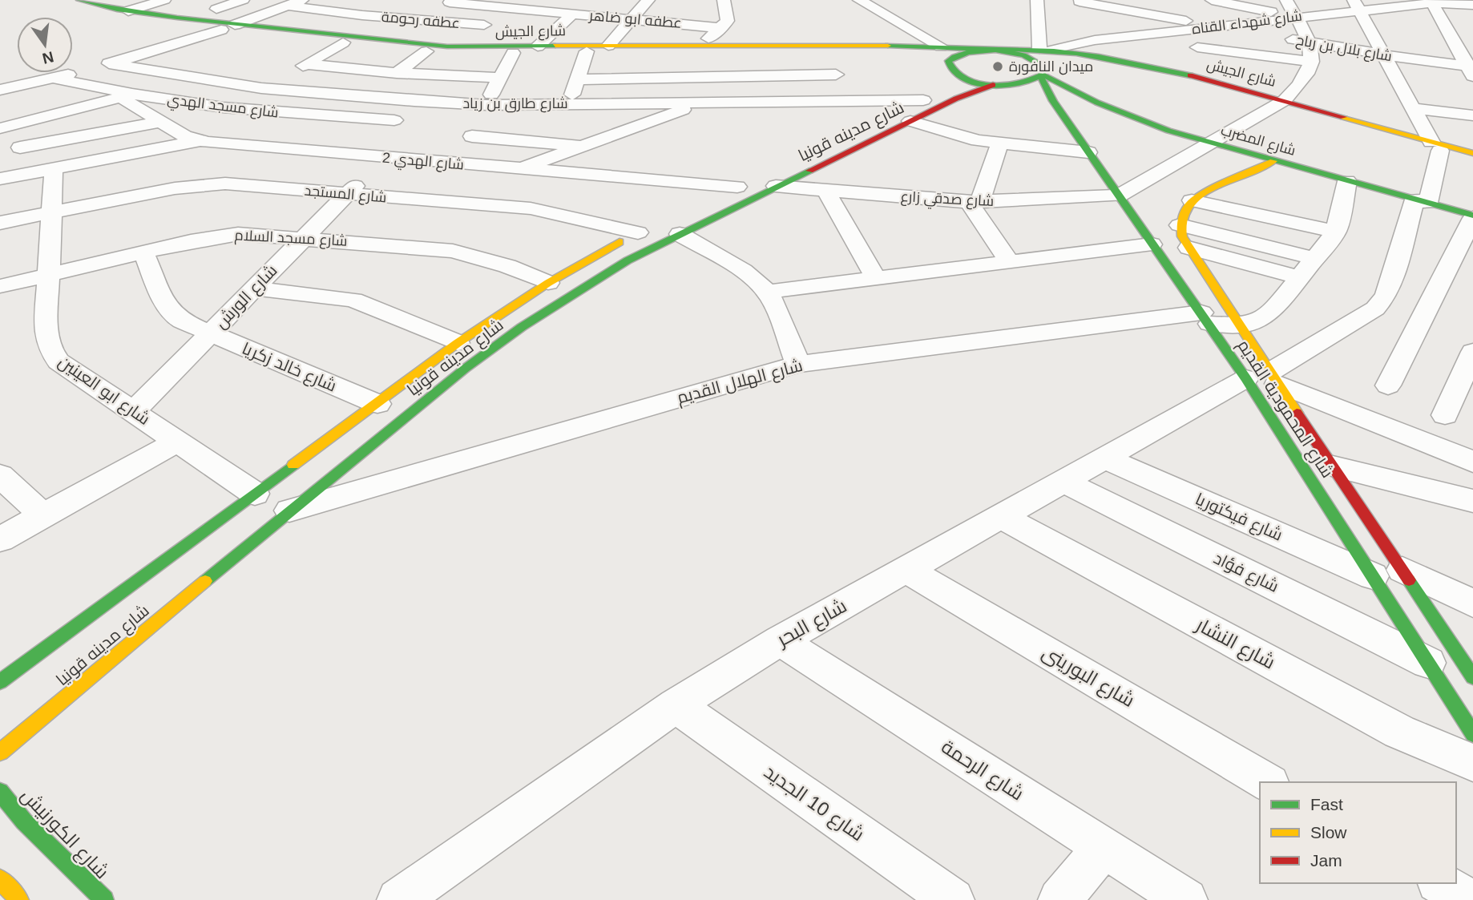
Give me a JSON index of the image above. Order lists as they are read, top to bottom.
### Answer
{
  "streets": {
    "main road": [
      "شارع الجيش",
      "شارع مدينه قونيا",
      "شارع المضرب",
      "شارع المحمودية القديم",
      "شارع الكورنيش"
    ],
    "street": [
      "عطفه ابو ضاهر",
      "عطفه رحومة",
      "شارع شهداء القناه",
      "شارع بلال بن رباح",
      "شارع طارق بن زياد",
      "شارع مسجد الهدي",
      "شارع الهدي 2",
      "شارع المستجد",
      "شارع صدقي زارع",
      "شارع مسجد السلام",
      "شارع الورش",
      "شارع خالد زكريا",
      "شارع الهلال القديم",
      "شارع ابو العينين",
      "شارع فيكتوريا",
      "شارع فؤاد",
      "شارع البحر",
      "شارع النشار",
      "شارع البورينى",
      "شارع الرحمة",
      "شارع 10 الجديد"
    ]
  },
  "crossings": [
    ["شارع شهداء القناه", "شارع الجيش"],
    ["شارع شهداء القناه", "شارع بلال بن رباح"],
    ["شارع الجيش", "شارع المضرب"],
    ["شارع الجيش", "شارع المحمودية القديم"],
    ["شارع الجيش", "شارع البحر"],
    ["شارع طارق بن زياد", "شارع مدينه قونيا"],
    ["شارع طارق بن زياد", "شارع الورش"],
    ["شارع مسجد الهدي", "شارع الهدي 2"],
    ["شارع مسجد الهدي", "شارع الورش"],
    ["شارع مدينه قونيا", "شارع المستجد"],
    ["شارع مدينه قونيا", "شارع صدقي زارع"],
    ["شارع مدينه قونيا", "شارع مسجد السلام"],
    ["شارع مدينه قونيا", "شارع خالد زكريا"],
    ["شارع مدينه قونيا", "شارع الهلال القديم"],
    ["شارع مدينه قونيا", "شارع ابو العينين"],
    ["شارع المضرب", "شارع المحمودية القديم"],
    ["شارع المضرب", "شارع البحر"],
    ["شارع الهدي 2", "شارع الورش"],
    ["شارع المستجد", "شارع الورش"],
    ["شارع المستجد", "شارع ابو العينين"],
    ["شارع صدقي زارع", "شارع المحمودية القديم"],
    ["شارع مسجد السلام", "شارع الورش"],
    ["شارع مسجد السلام", "شارع خالد زكريا"],
    ["شارع مسجد السلام", "شارع ابو العينين"],
    ["شارع الورش", "شارع خالد زكريا"],
    ["شارع الورش", "شارع ابو العينين"],
    ["شارع الهلال القديم", "شارع المحمودية القديم"],
    ["شارع المحمودية القديم", "شارع فيكتوريا"],
    ["شارع المحمودية القديم", "شارع فؤاد"],
    ["شارع المحمودية القديم", "شارع البحر"],
    ["شارع فيكتوريا", "شارع البحر"],
    ["شارع فؤاد", "شارع البحر"],
    ["شارع البحر", "شارع النشار"],
    ["شارع البحر", "شارع البورينى"],
    ["شارع البحر", "شارع الرحمة"],
    ["شارع البحر", "شارع 10 الجديد"]
  ],
  "places": ["ميدان النافورة"],
  "legend": ["Fast", "Slow", "Jam"],
  "north": "bottom"
}
